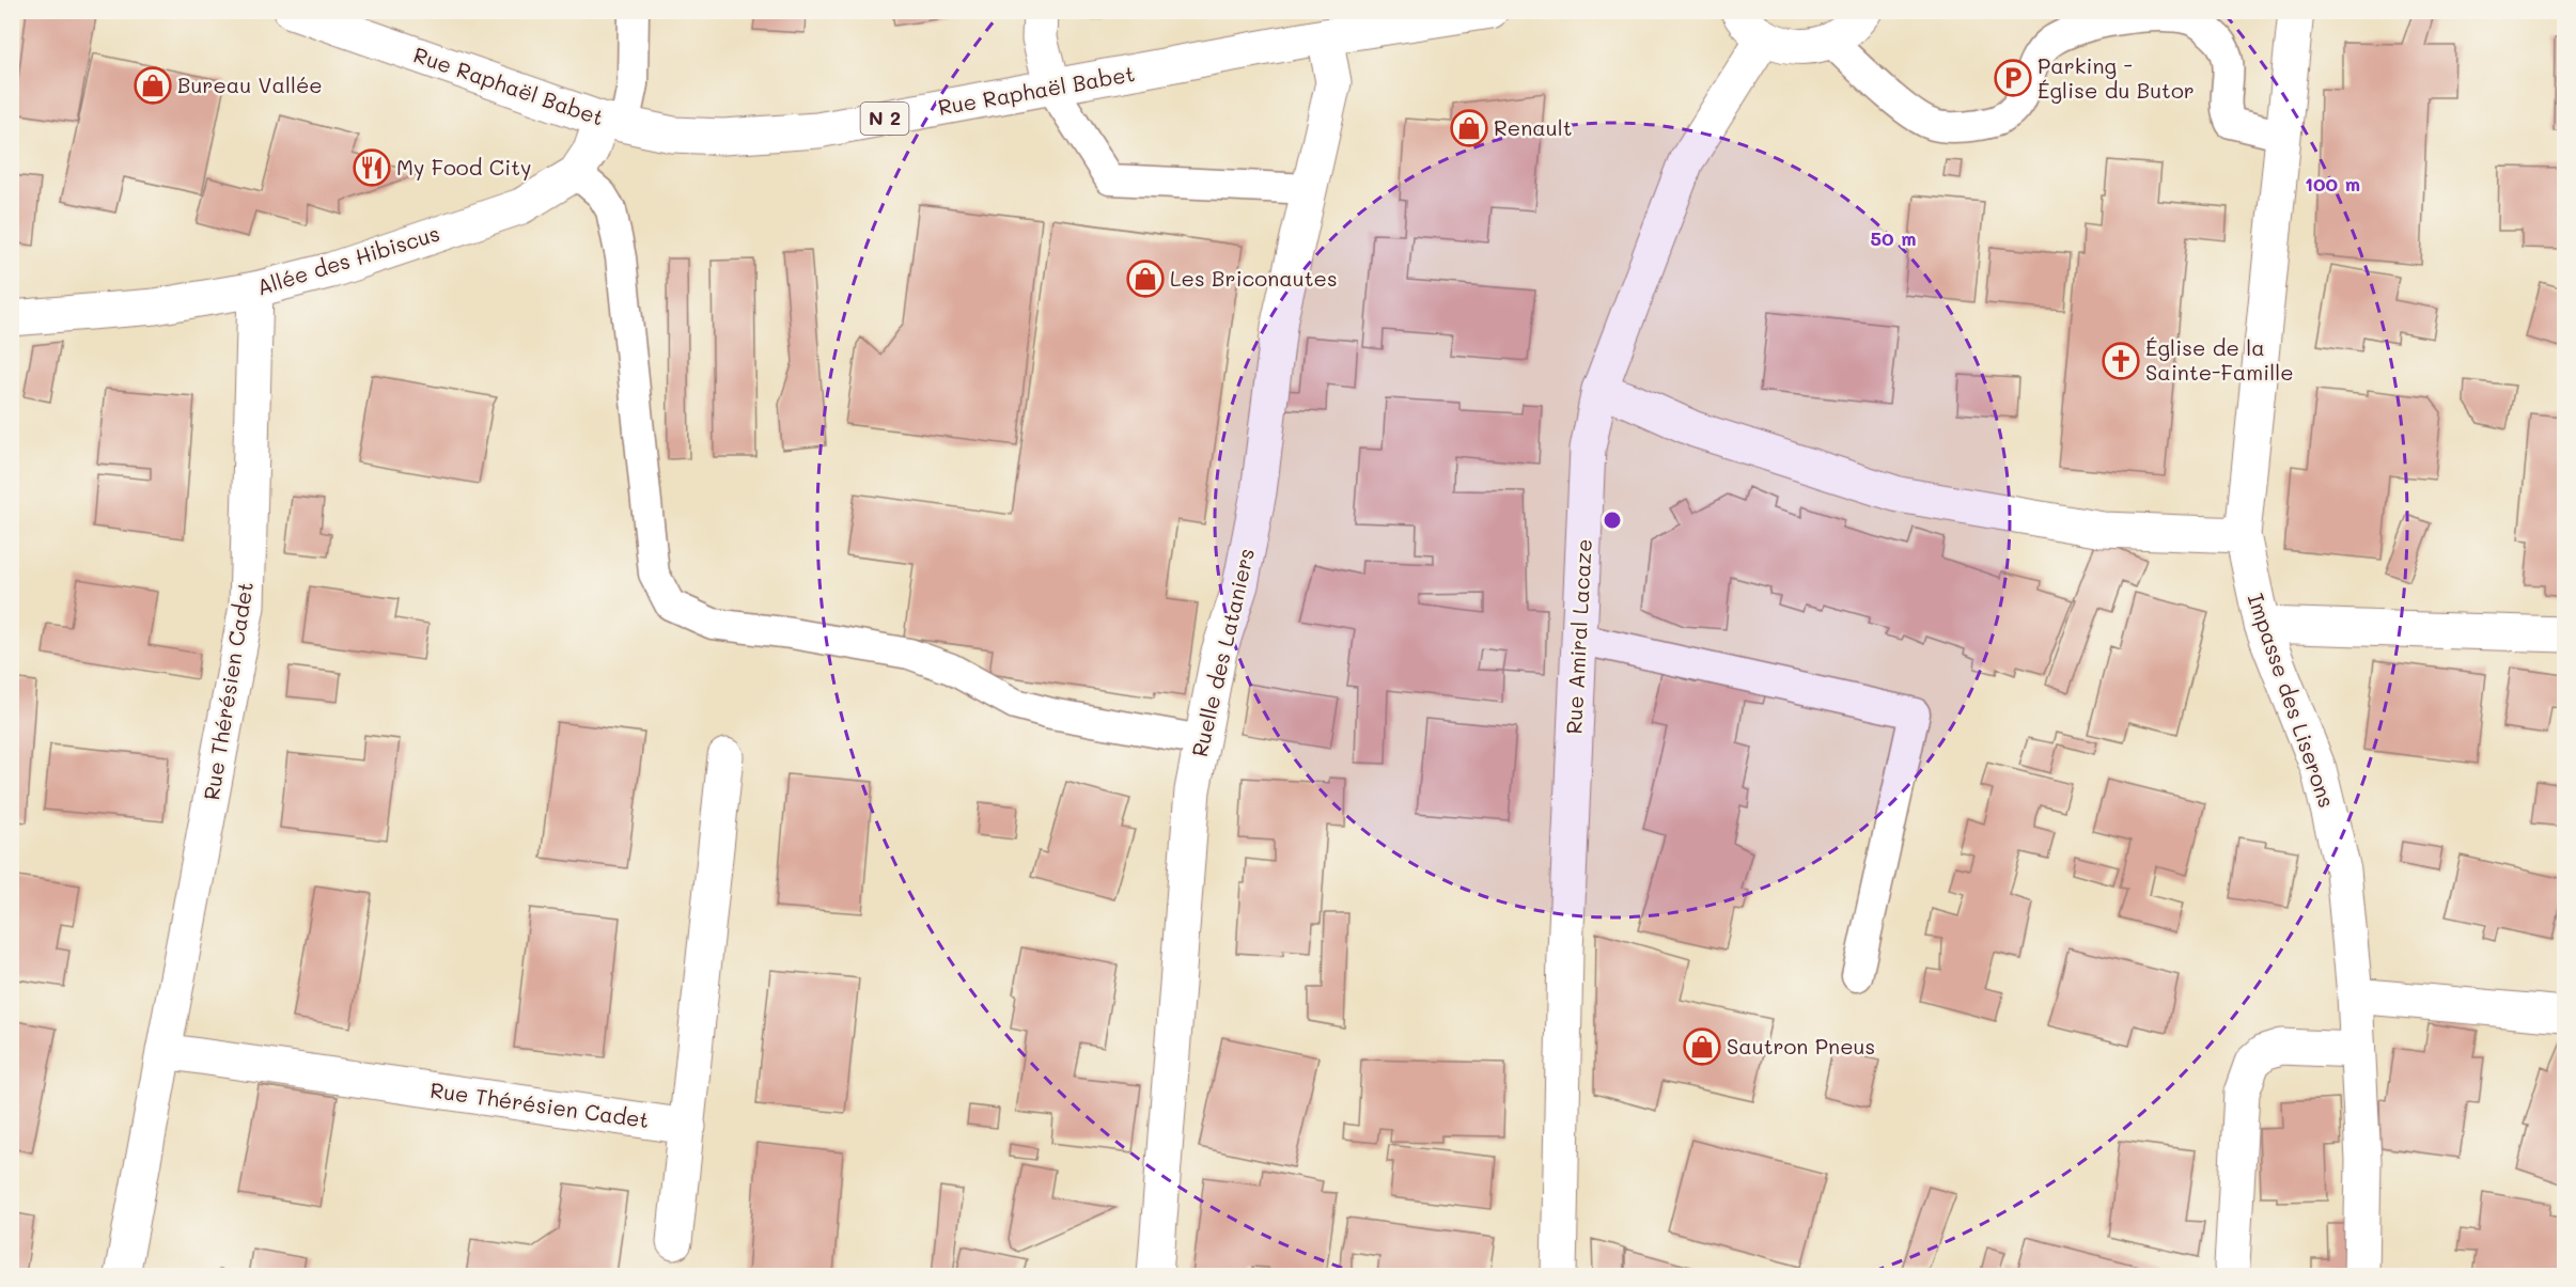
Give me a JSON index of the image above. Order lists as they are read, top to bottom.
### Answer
{
  "streets": {
    "street": [
      "Rue Raphaël Babet",
      "N 2",
      "Allée des Hibiscus",
      "Rue Amiral Lacaze",
      "Ruelle des Lataniers",
      "Rue Thérésien Cadet",
      "Impasse des Liserons"
    ]
  },
  "crossings": [
    ["Rue Raphaël Babet", "Allée des Hibiscus"],
    ["Rue Raphaël Babet", "Ruelle des Lataniers"],
    ["Allée des Hibiscus", "Rue Thérésien Cadet"]
  ],
  "places": {
    "parking": ["Parking - Église du Butor"],
    "shop": [
      "Bureau Vallée",
      "Renault",
      "Les Briconautes",
      "Sautron Pneus"
    ],
    "restaurant": ["My Food City"],
    "church": ["Église de la Sainte-Famille"]
  },
  "rings": ["100 m", "50 m"]
}
